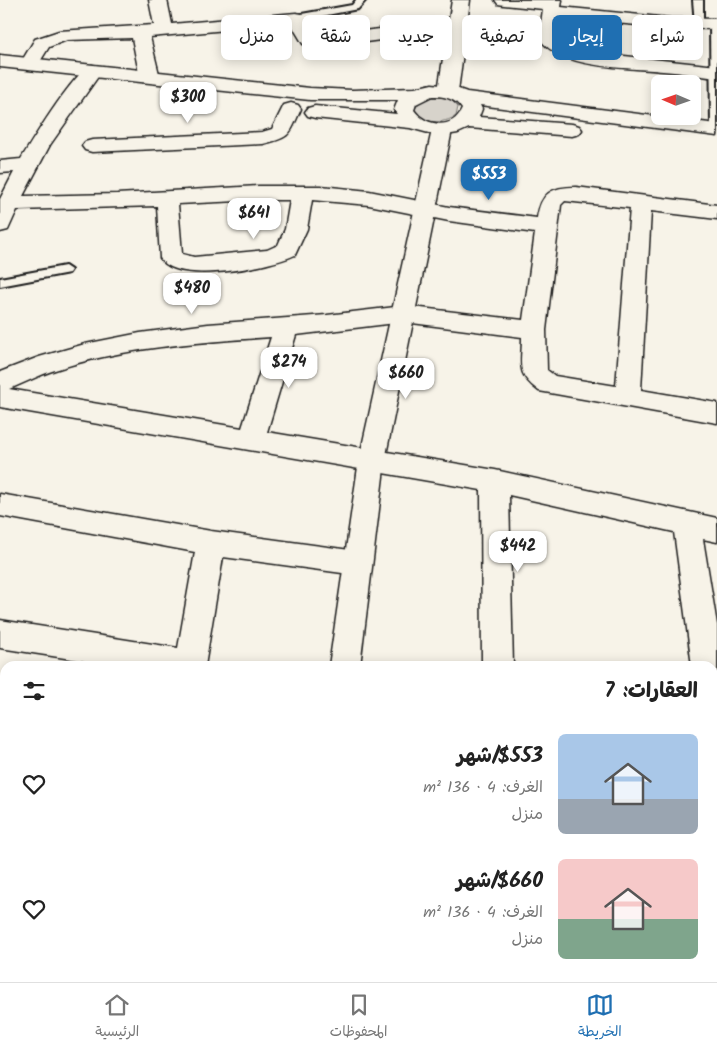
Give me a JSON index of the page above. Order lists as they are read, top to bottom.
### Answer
{
  "north": "left",
  "page": {
    "chip": [
      "شراء",
      "إيجار",
      "تصفية",
      "جديد",
      "شقة",
      "منزل"
    ],
    "price": [
      "$300",
      "$553",
      "$641",
      "$480",
      "$274",
      "$660",
      "$442"
    ],
    "heading": "العقارات: 7",
    "list": [
      {
        "name": "$553/شهر",
        "note": "الغرف: 4 · 136 m² · منزل"
      },
      {
        "name": "$660/شهر",
        "note": "الغرف: 4 · 136 m² · منزل"
      }
    ],
    "tabs": ["الخريطة", "المحفوظات", "الرئيسية"]
  }
}
